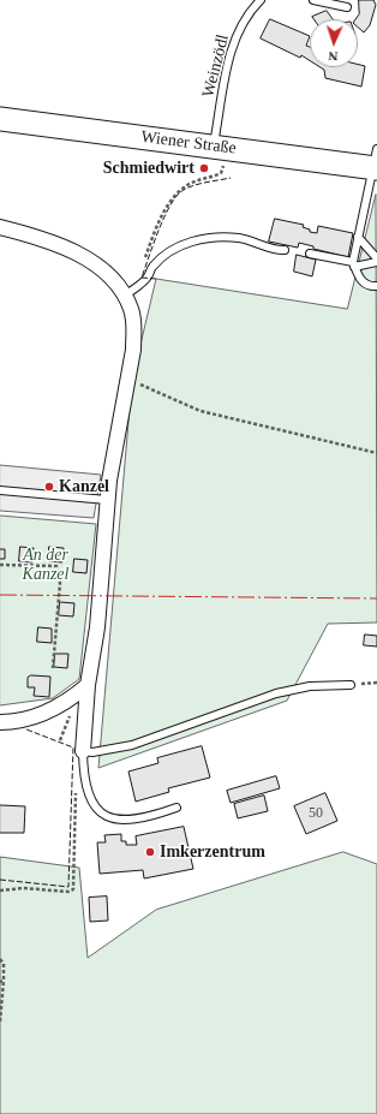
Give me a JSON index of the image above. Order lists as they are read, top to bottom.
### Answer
{
  "streets": {
    "main road": ["Wiener Straße"],
    "lane": ["Weinzödl"]
  },
  "crossings": [
    ["Weinzödl", "Wiener Straße"]
  ],
  "parks": ["An der Kanzel"],
  "places": ["Schmiedwirt", "Kanzel", "Imkerzentrum"],
  "house_numbers": ["50"],
  "north": "bottom"
}
